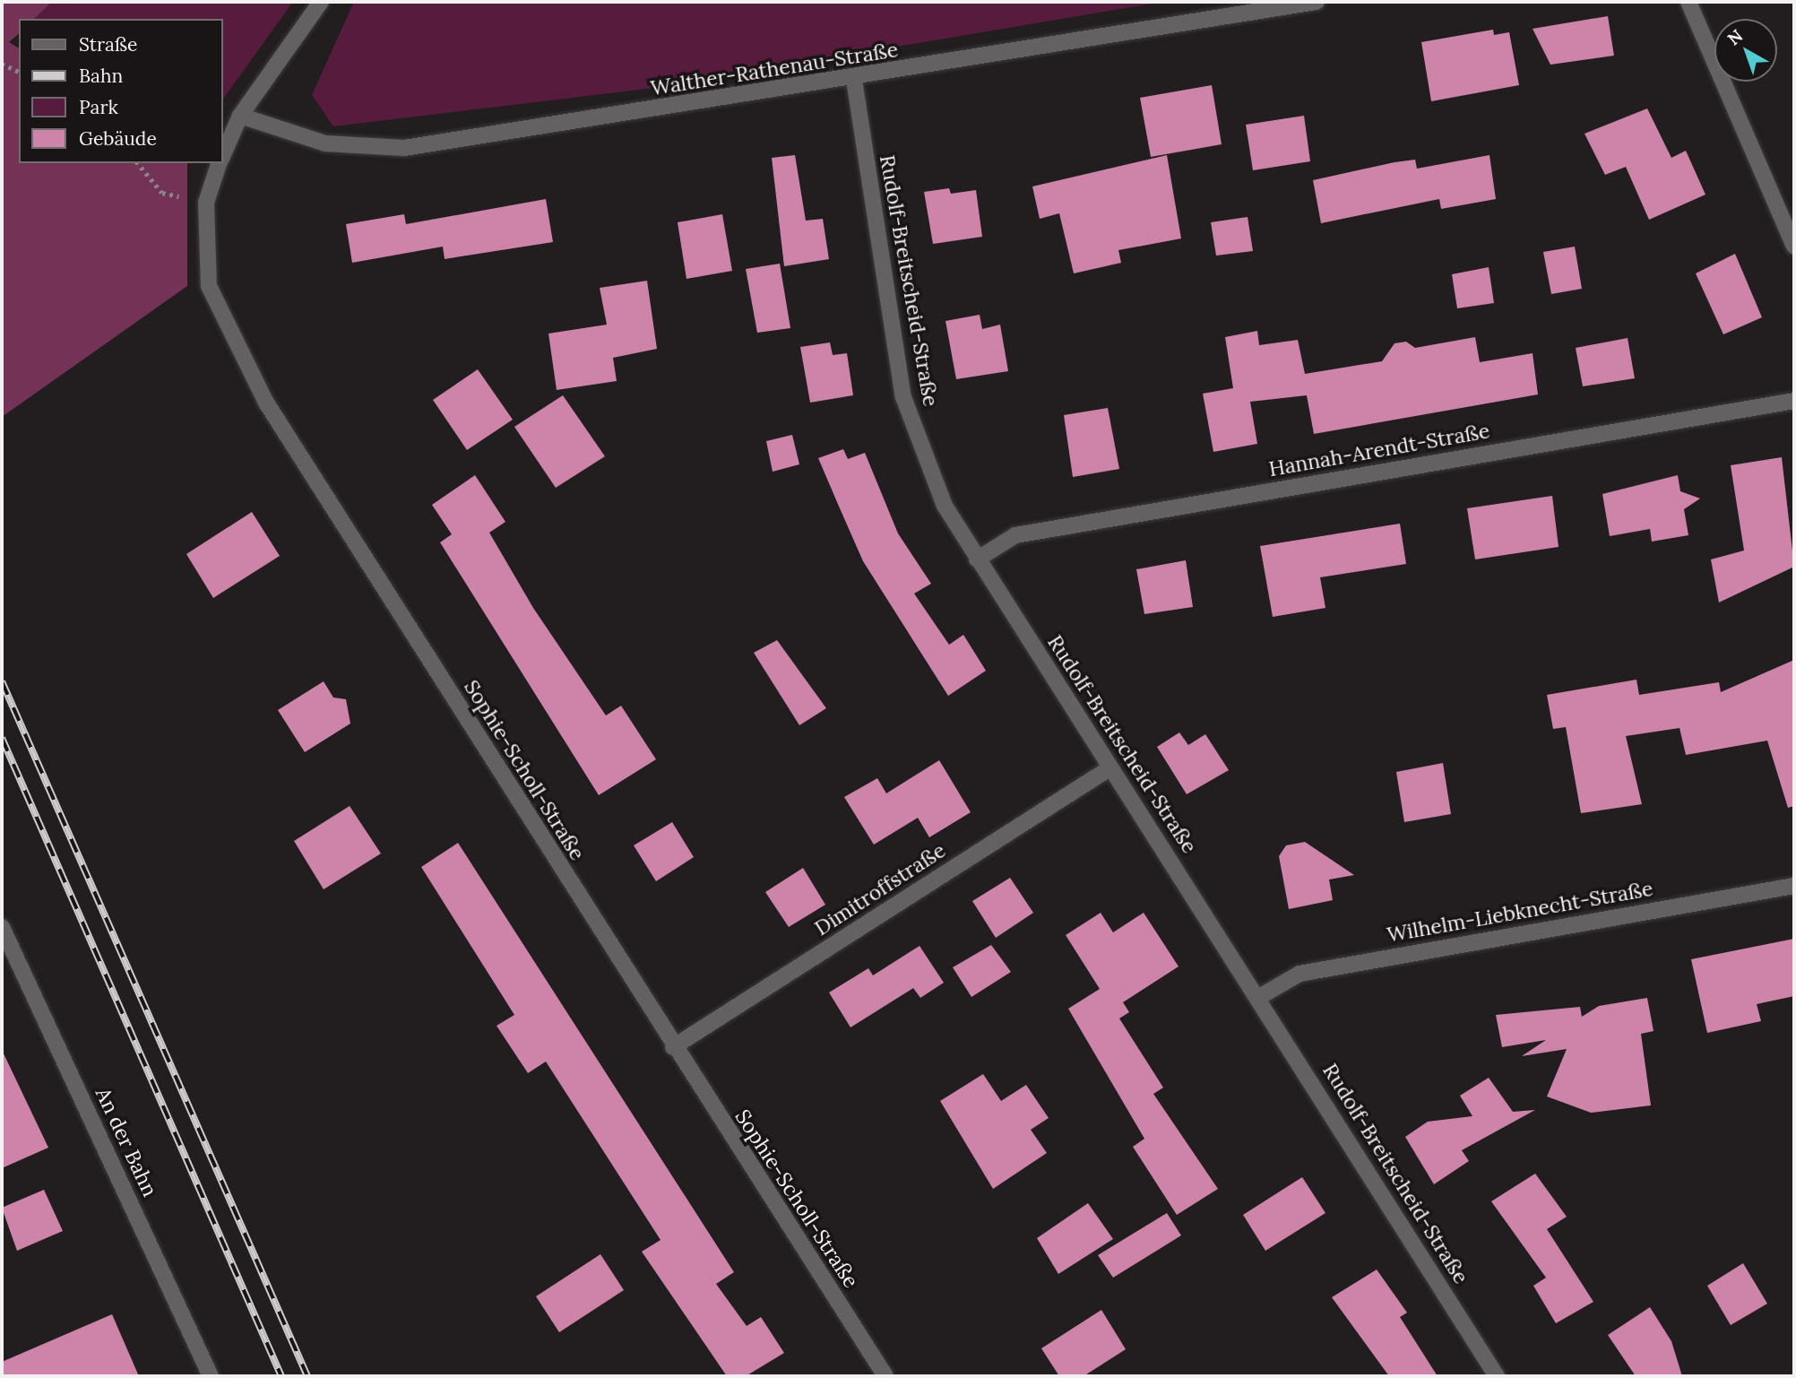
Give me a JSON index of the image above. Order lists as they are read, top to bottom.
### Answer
{
  "streets": {
    "street": [
      "Walther-Rathenau-Straße",
      "Rudolf-Breitscheid-Straße",
      "Hannah-Arendt-Straße",
      "Sophie-Scholl-Straße",
      "Dimitroffstraße",
      "Wilhelm-Liebknecht-Straße",
      "An der Bahn"
    ]
  },
  "crossings": [
    ["Walther-Rathenau-Straße", "Rudolf-Breitscheid-Straße"],
    ["Walther-Rathenau-Straße", "Sophie-Scholl-Straße"],
    ["Rudolf-Breitscheid-Straße", "Hannah-Arendt-Straße"],
    ["Rudolf-Breitscheid-Straße", "Dimitroffstraße"],
    ["Rudolf-Breitscheid-Straße", "Wilhelm-Liebknecht-Straße"],
    ["Sophie-Scholl-Straße", "Dimitroffstraße"]
  ],
  "legend": [
    "Straße",
    "Bahn",
    "Park",
    "Gebäude"
  ],
  "north": "top left"
}
